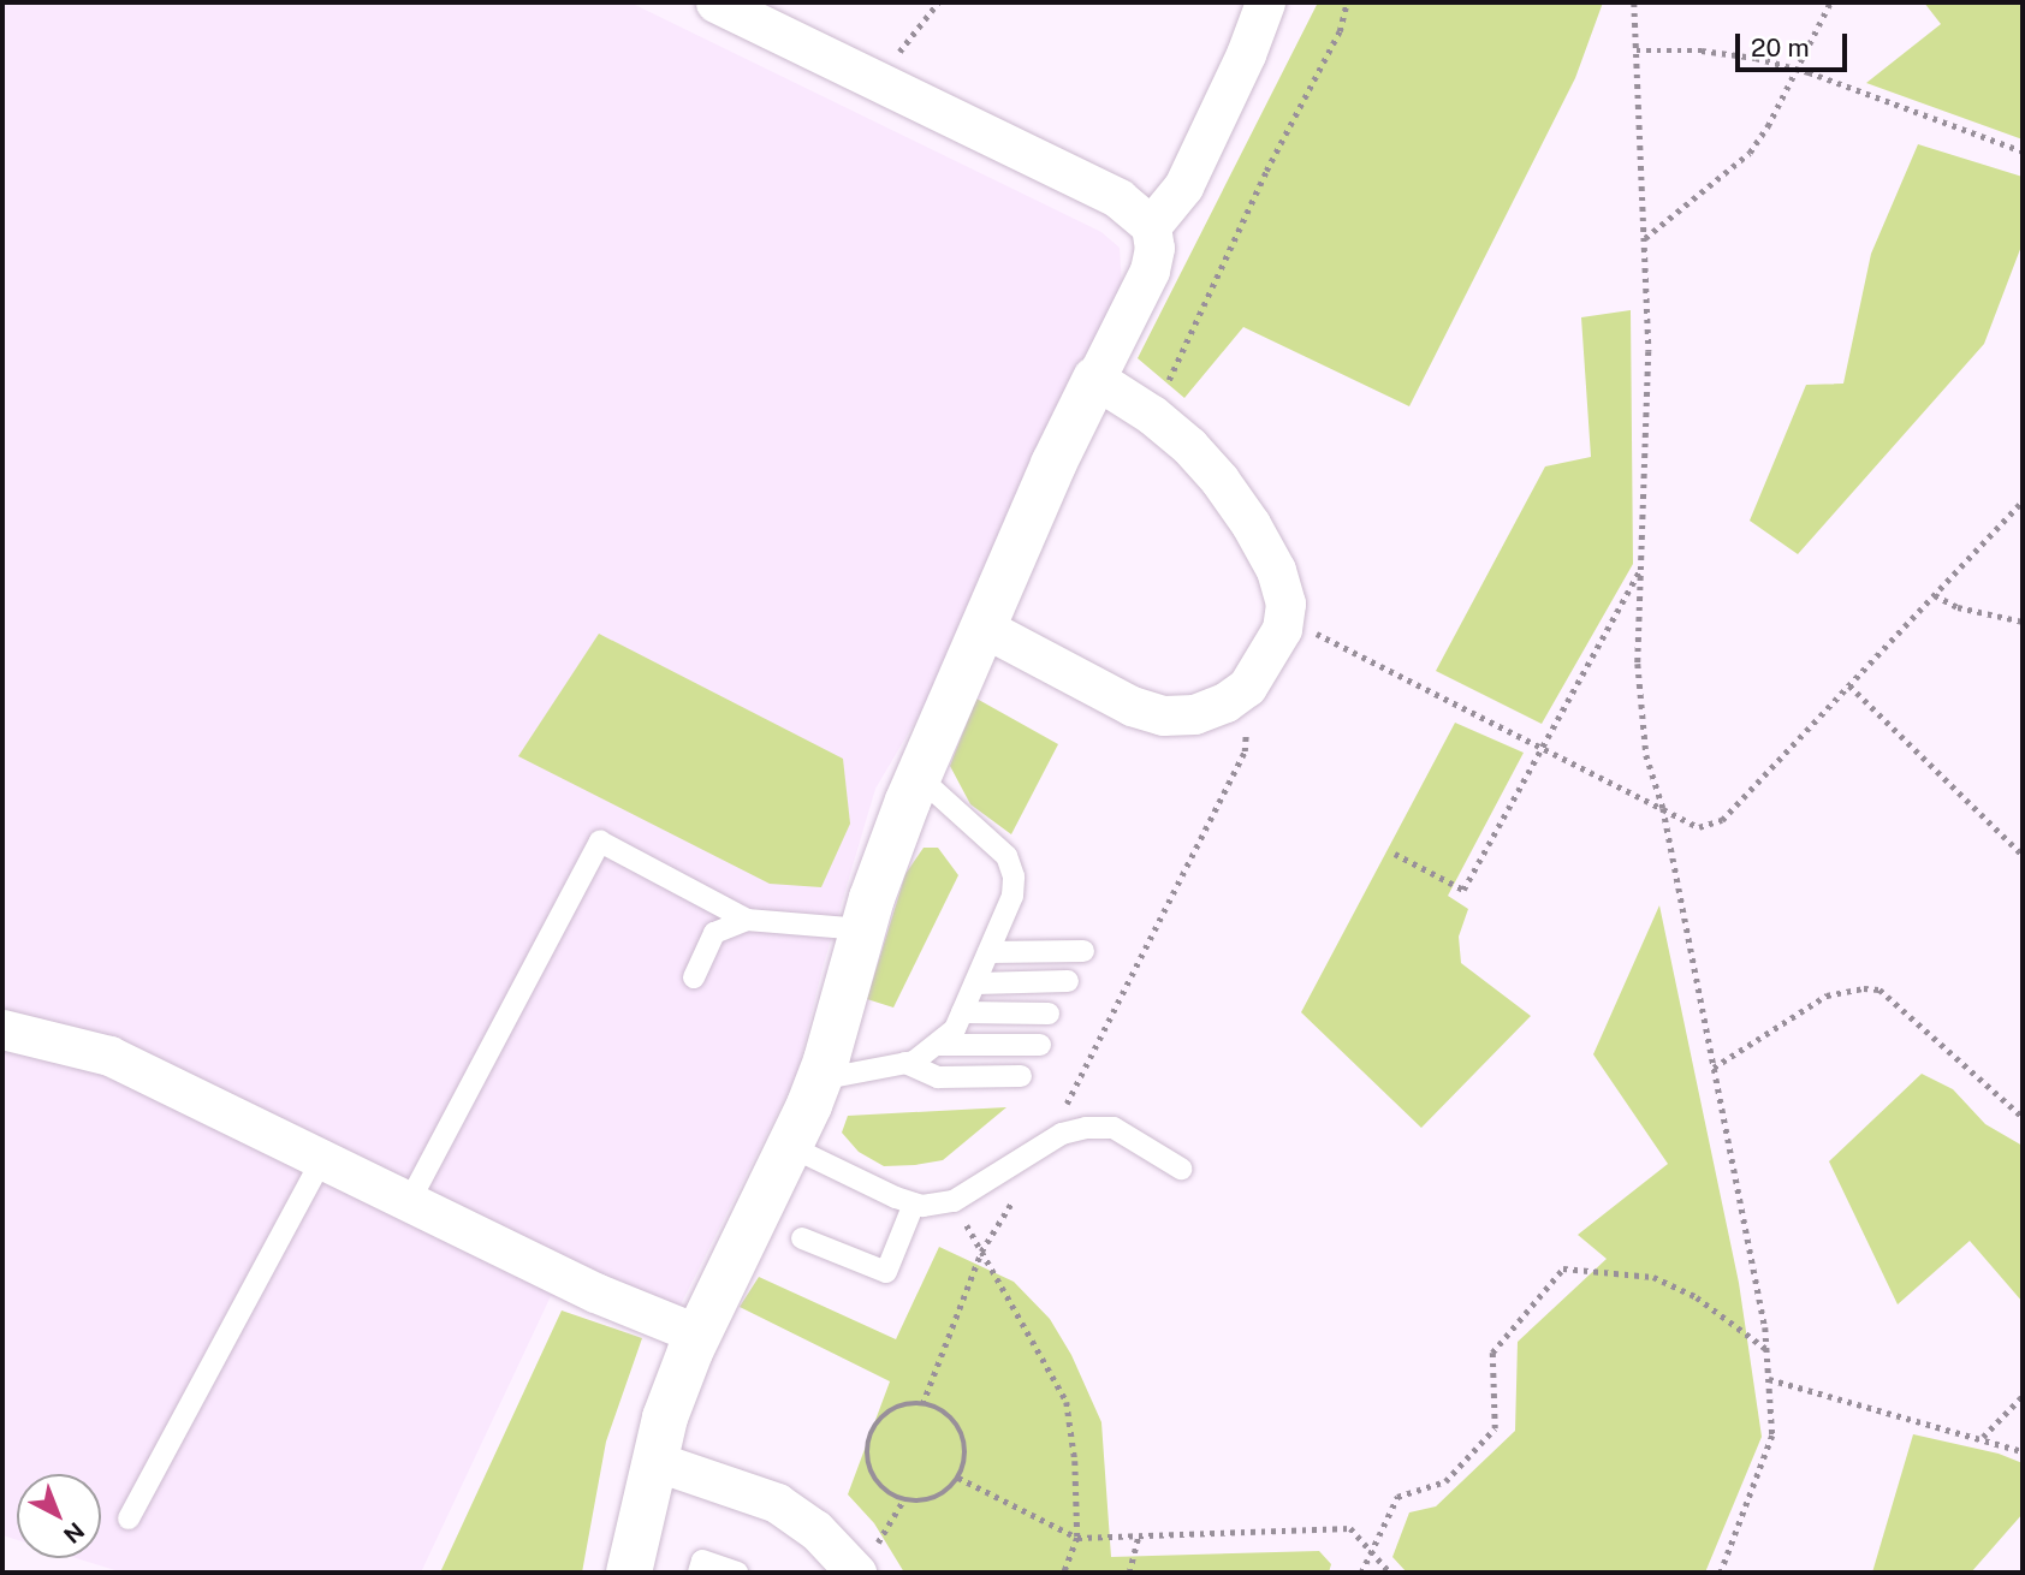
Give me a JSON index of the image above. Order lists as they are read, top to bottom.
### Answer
{
  "scale_bar": "20 m",
  "north": "bottom right"
}
